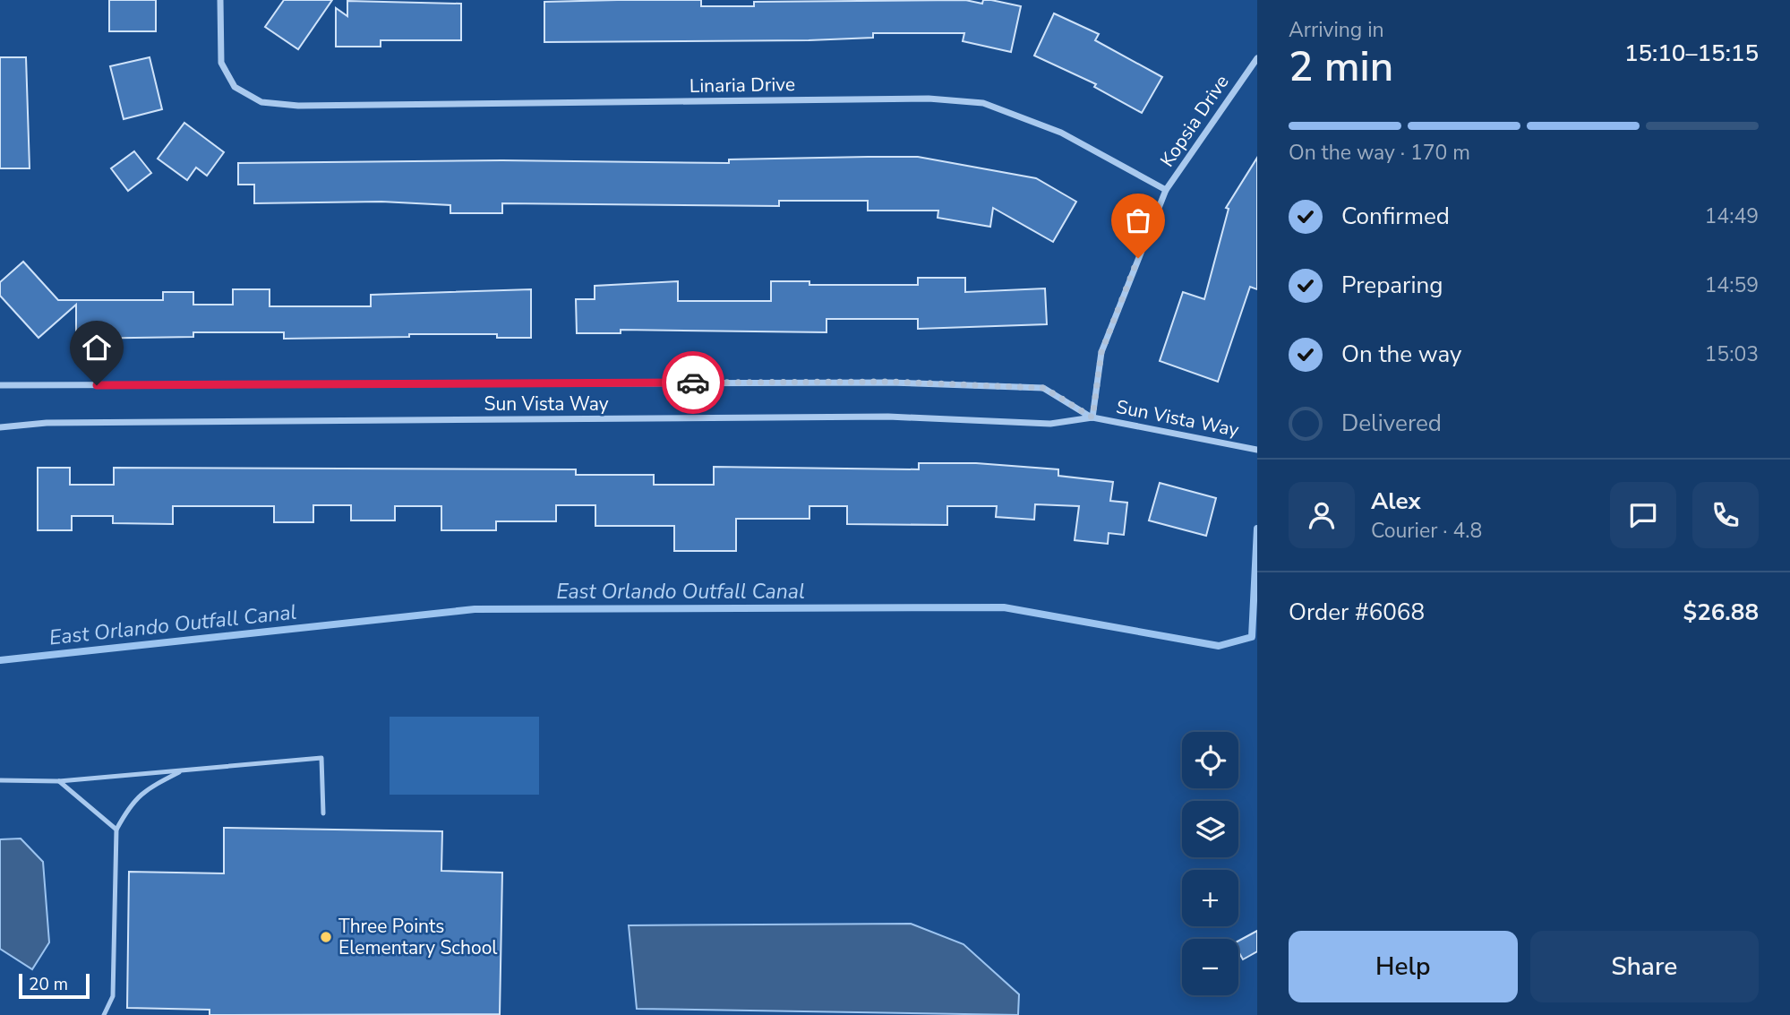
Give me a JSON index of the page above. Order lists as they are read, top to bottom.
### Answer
{
  "streets": {
    "street": ["Linaria Drive", "Kopsia Drive", "Sun Vista Way"]
  },
  "crossings": [
    ["Linaria Drive", "Kopsia Drive"],
    ["Kopsia Drive", "Sun Vista Way"]
  ],
  "water": ["East Orlando Outfall Canal"],
  "places": ["Three Points Elementary School"],
  "scale_bar": "20 m",
  "page": {
    "heading": ["2 min", "Arriving in", "15:10–15:15"],
    "panel": [
      "Alex",
      "Courier · 4.8",
      "Order #6068",
      "$26.88"
    ],
    "bar": "On the way · 170 m",
    "list": [
      ["Confirmed", "14:49"],
      ["Preparing", "14:59"],
      ["On the way", "15:03"],
      "Delivered"
    ],
    "map_buttons": ["+", "−"],
    "buttons": ["Help", "Share"],
    "scale": "20 m"
  }
}
